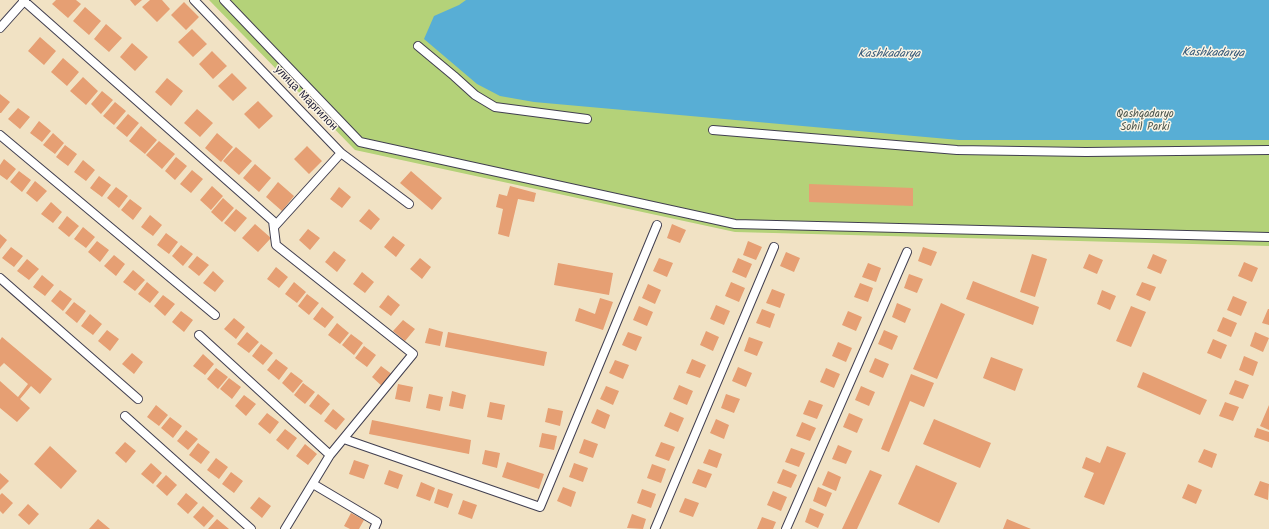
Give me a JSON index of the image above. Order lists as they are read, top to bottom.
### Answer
{
  "streets": {
    "street": ["улица Маргилон"]
  },
  "water": ["Kashkadarya"],
  "parks": ["Qashqadaryo Sohil Parki"]
}
